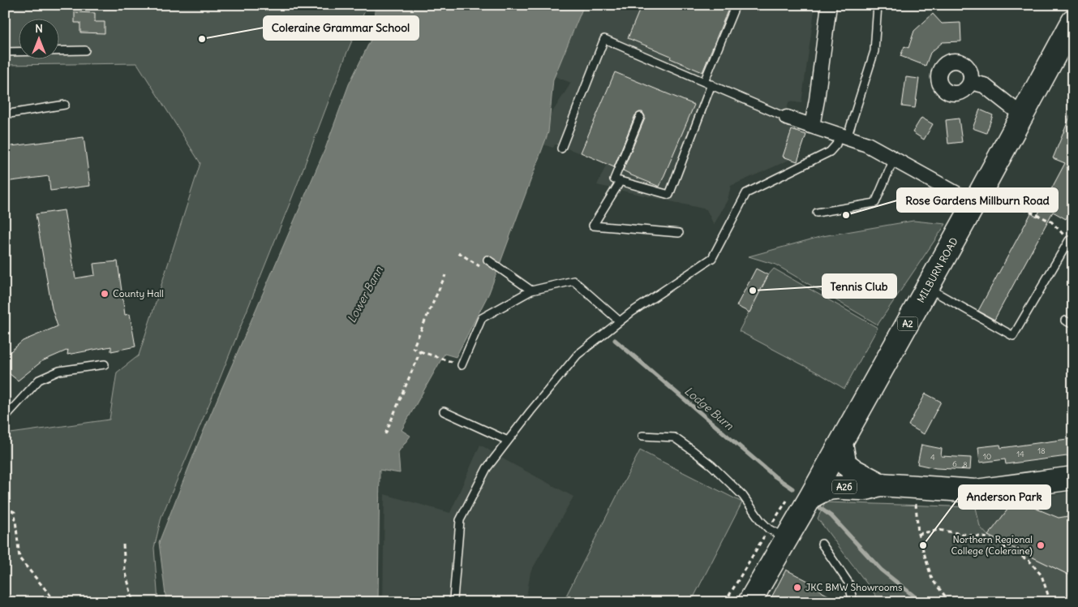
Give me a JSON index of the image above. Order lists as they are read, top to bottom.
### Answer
{
  "streets": {
    "main road": ["MILBURN ROAD", "A2", "A26"]
  },
  "crossings": [
    ["MILBURN ROAD", "A26"]
  ],
  "water": ["Lower Bann", "Lodge Burn"],
  "places": [
    "Coleraine Grammar School",
    "Rose Gardens Millburn Road",
    "Tennis Club",
    "County Hall",
    "Anderson Park",
    "Northern Regional College (Coleraine)",
    "JKC BMW Showrooms"
  ],
  "house_numbers": [
    "18",
    "14",
    "10",
    "4",
    "6",
    "8"
  ],
  "north": "top"
}
